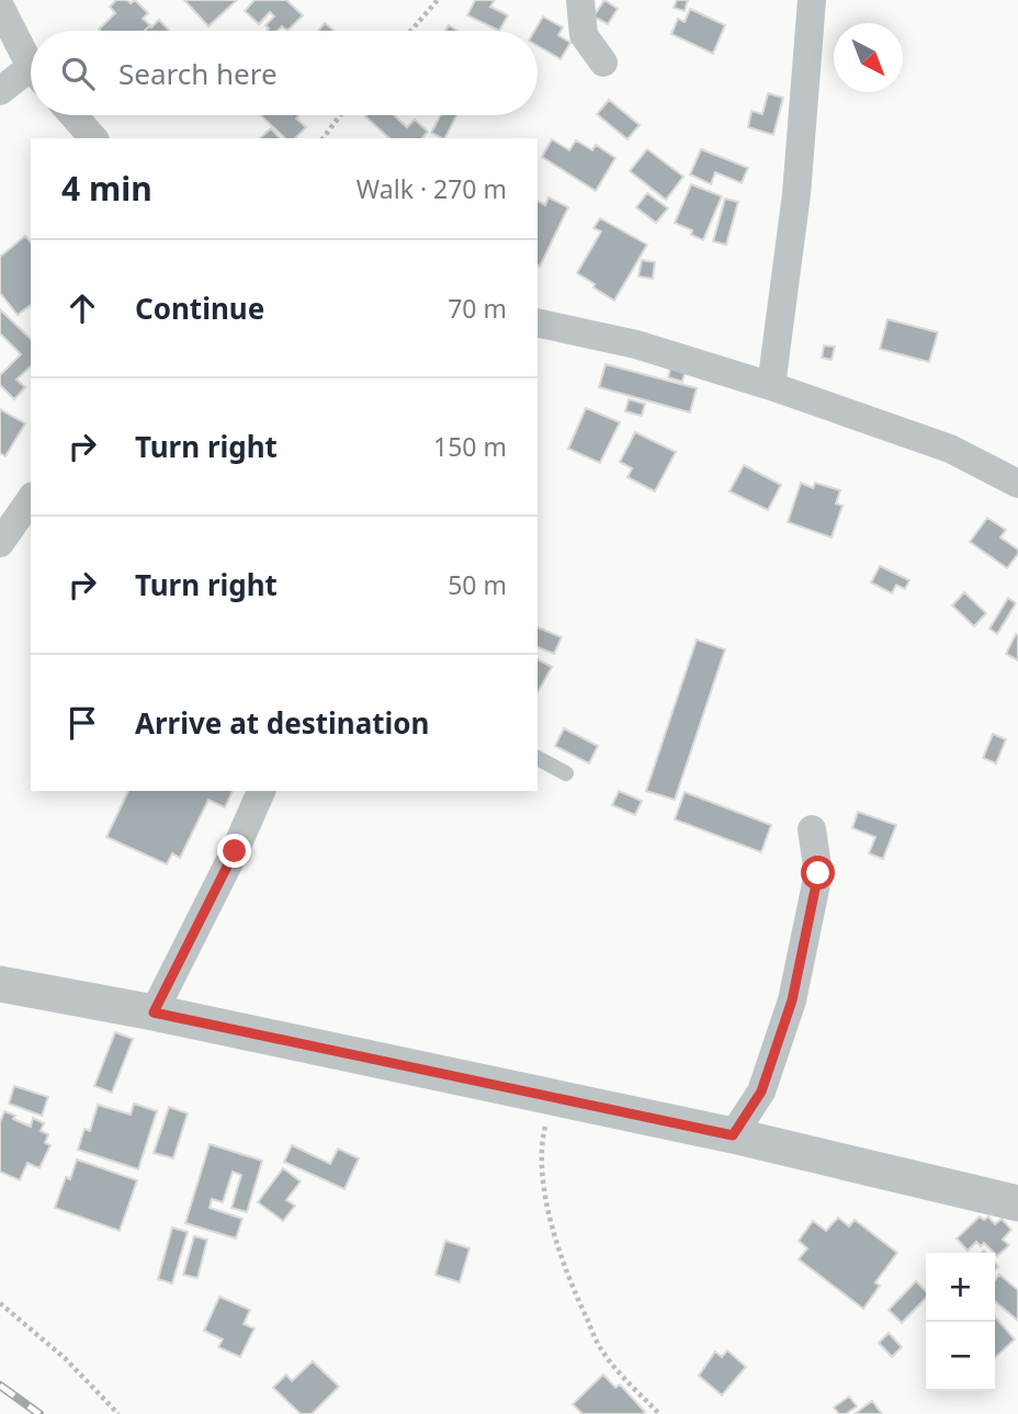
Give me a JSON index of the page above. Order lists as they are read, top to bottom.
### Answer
{
  "north": "bottom right",
  "page": {
    "search": "Search here",
    "heading": ["4 min", "Walk · 270 m"],
    "list": [
      ["Continue", "70 m"],
      ["Turn right", "150 m"],
      ["Turn right", "50 m"],
      "Arrive at destination"
    ],
    "map_buttons": ["+", "−"]
  }
}
